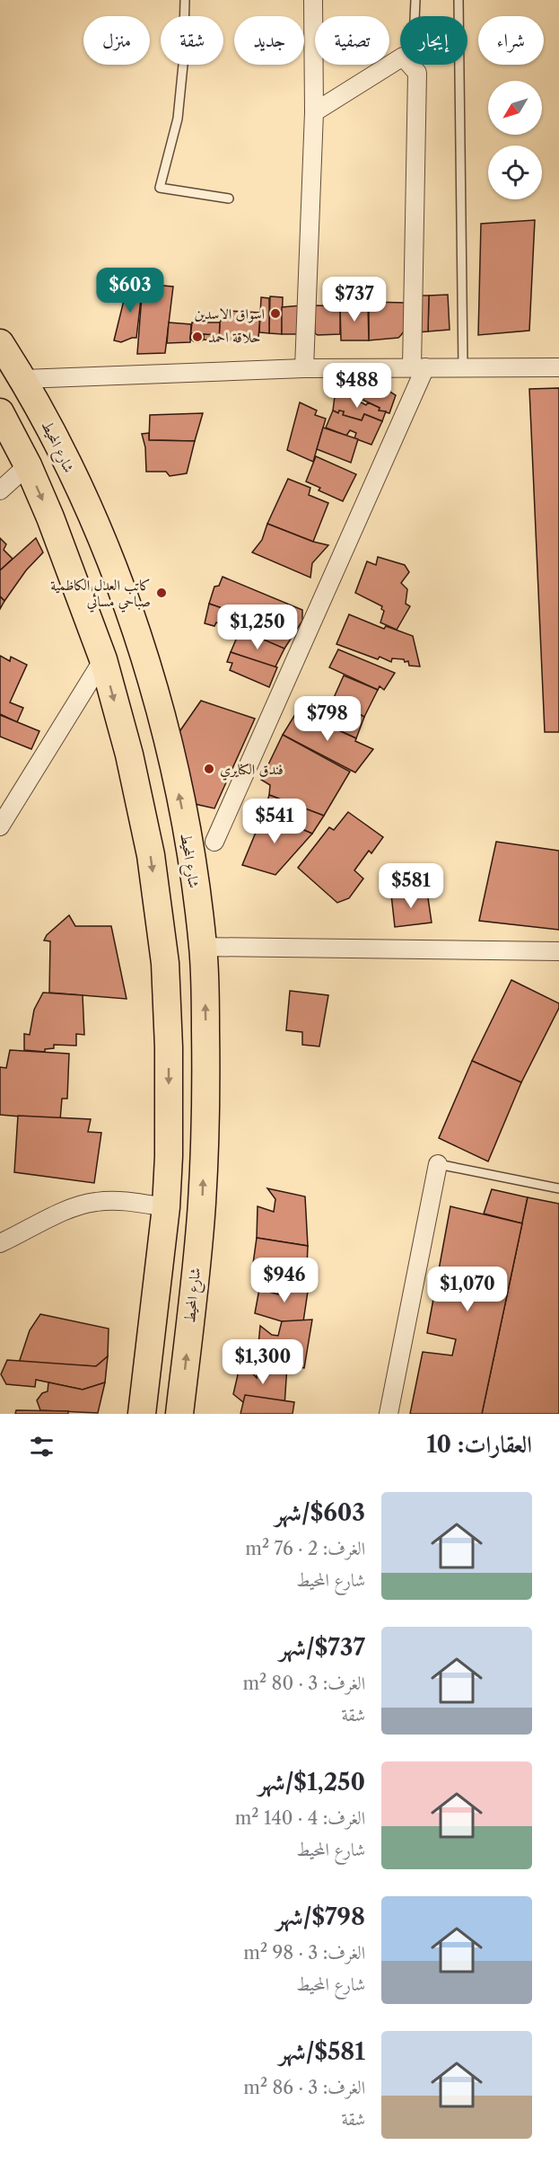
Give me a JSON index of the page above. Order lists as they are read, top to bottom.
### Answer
{
  "streets": {
    "main road": ["شارع المحيط"]
  },
  "places": [
    "اسواق الاسدين",
    "حلاقة احمد",
    "كاتب العدل الكاظمية صباحي مسائي",
    "فندق الكنايري"
  ],
  "north": "bottom left",
  "page": {
    "chip": [
      "شراء",
      "إيجار",
      "تصفية",
      "جديد",
      "شقة",
      "منزل"
    ],
    "price": [
      "$603",
      "$737",
      "$488",
      "$1,250",
      "$798",
      "$541",
      "$581",
      "$946",
      "$1,070",
      "$1,300"
    ],
    "heading": "العقارات: 10",
    "list": [
      {
        "name": "$603/شهر",
        "note": "الغرف: 2 · 76 m² · شارع المحيط"
      },
      {
        "name": "$737/شهر",
        "note": "الغرف: 3 · 80 m² · شقة"
      },
      {
        "name": "$1,250/شهر",
        "note": "الغرف: 4 · 140 m² · شارع المحيط"
      },
      {
        "name": "$798/شهر",
        "note": "الغرف: 3 · 98 m² · شارع المحيط"
      },
      {
        "name": "$581/شهر",
        "note": "الغرف: 3 · 86 m² · شقة"
      }
    ]
  }
}
